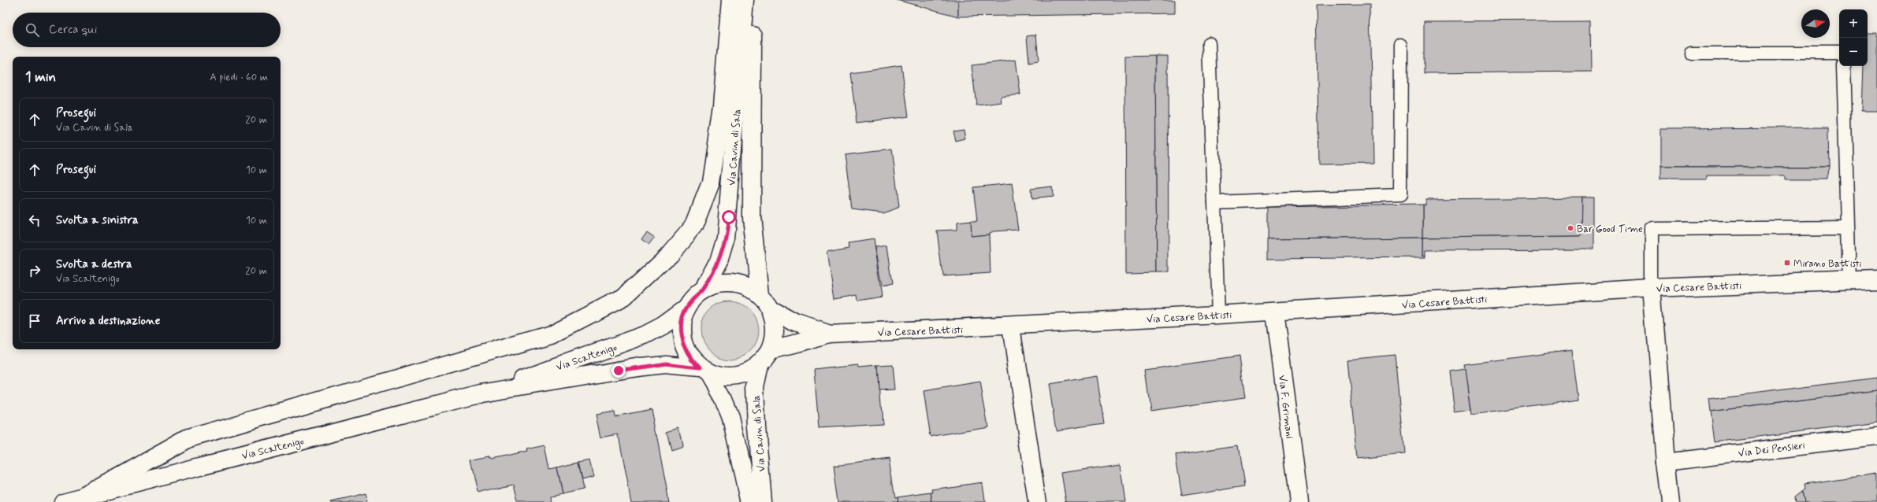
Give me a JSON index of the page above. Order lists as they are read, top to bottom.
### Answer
{
  "streets": {
    "main road": [
      "Via Cavin di Sala",
      "Via Cesare Battisti",
      "Via Scaltenigo",
      "Via F. Grimani",
      "Via Dei Pensieri"
    ]
  },
  "crossings": [
    ["Via Cavin di Sala", "Via Cesare Battisti"],
    ["Via Cavin di Sala", "Via Scaltenigo"],
    ["Via Cesare Battisti", "Via Scaltenigo"],
    ["Via Cesare Battisti", "Via F. Grimani"]
  ],
  "places": {
    "other": ["Bar Good Time"],
    "transit": ["Mirano Battisti"]
  },
  "north": "right",
  "page": {
    "map_buttons": ["+", "−"],
    "search": "Cerca qui",
    "heading": ["1 min", "A piedi · 60 m"],
    "list": [
      ["Prosegui", "Via Cavin di Sala", "20 m"],
      ["Prosegui", "10 m"],
      ["Svolta a sinistra", "10 m"],
      ["Svolta a destra", "Via Scaltenigo", "20 m"],
      "Arrivo a destinazione"
    ]
  }
}
